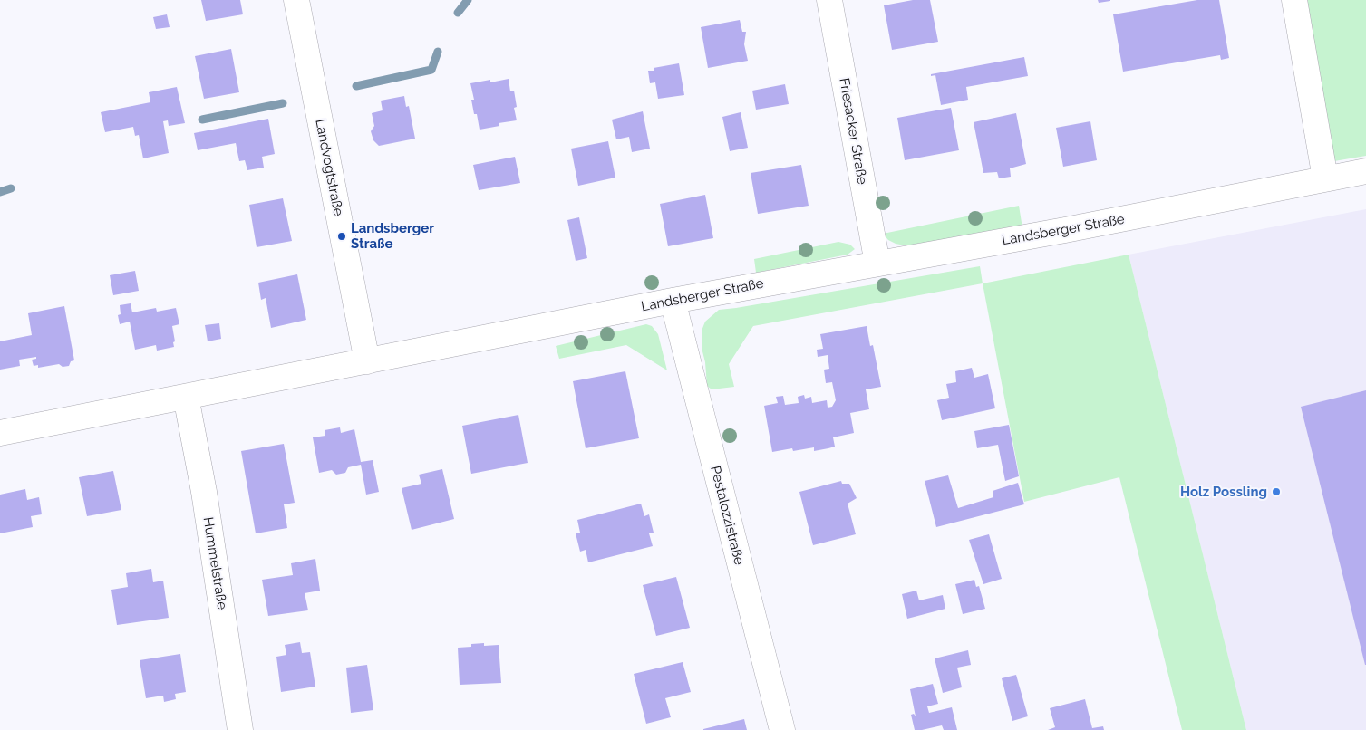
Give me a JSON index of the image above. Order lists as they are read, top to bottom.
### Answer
{
  "streets": {
    "street": [
      "Friesacker Straße",
      "Landvogtstraße",
      "Landsberger Straße",
      "Pestalozzistraße",
      "Hummelstraße"
    ]
  },
  "crossings": [
    ["Friesacker Straße", "Landsberger Straße"],
    ["Landvogtstraße", "Landsberger Straße"],
    ["Landsberger Straße", "Pestalozzistraße"],
    ["Landsberger Straße", "Hummelstraße"]
  ],
  "places": ["Landsberger Straße", "Holz Possling"]
}
